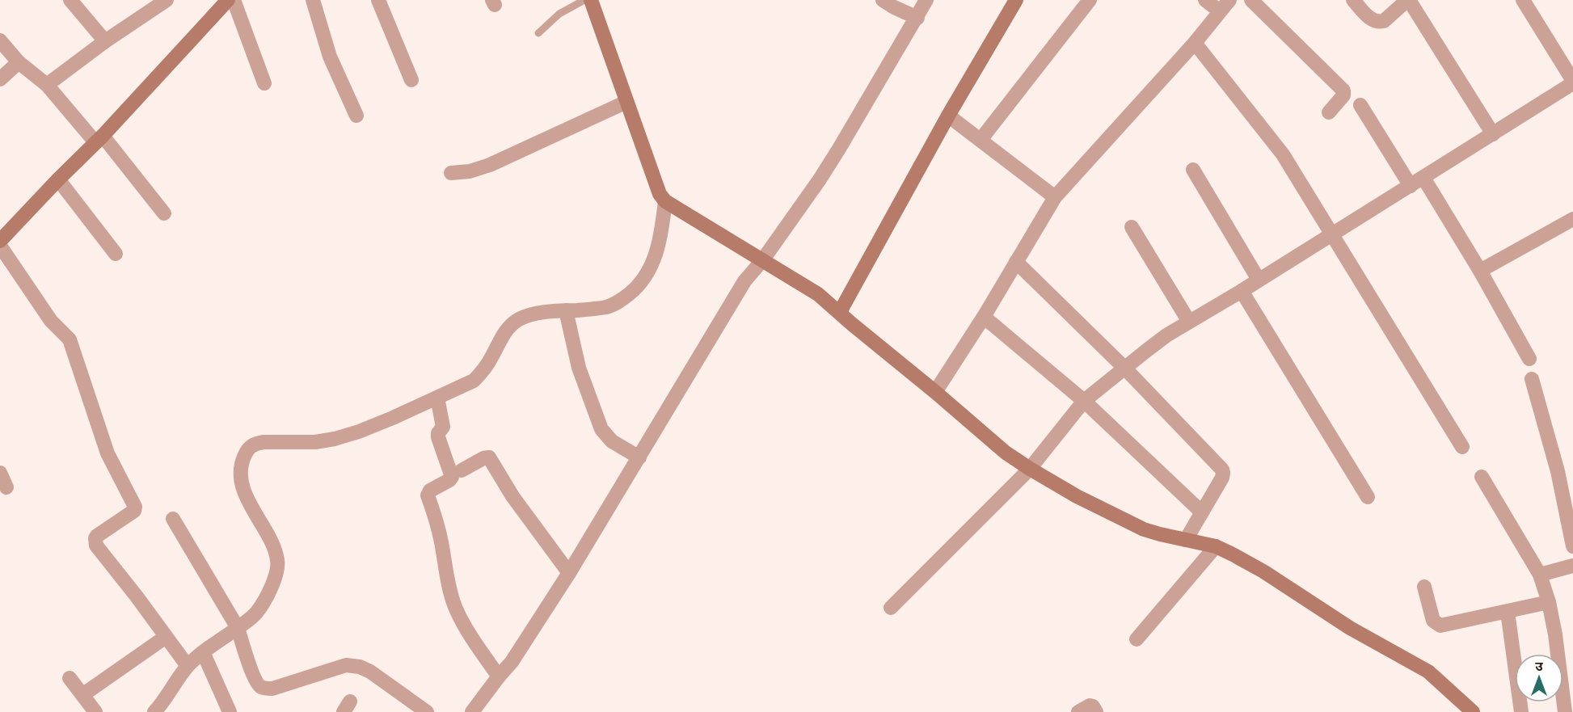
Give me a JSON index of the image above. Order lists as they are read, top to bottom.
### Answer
{
  "north": "top"
}
